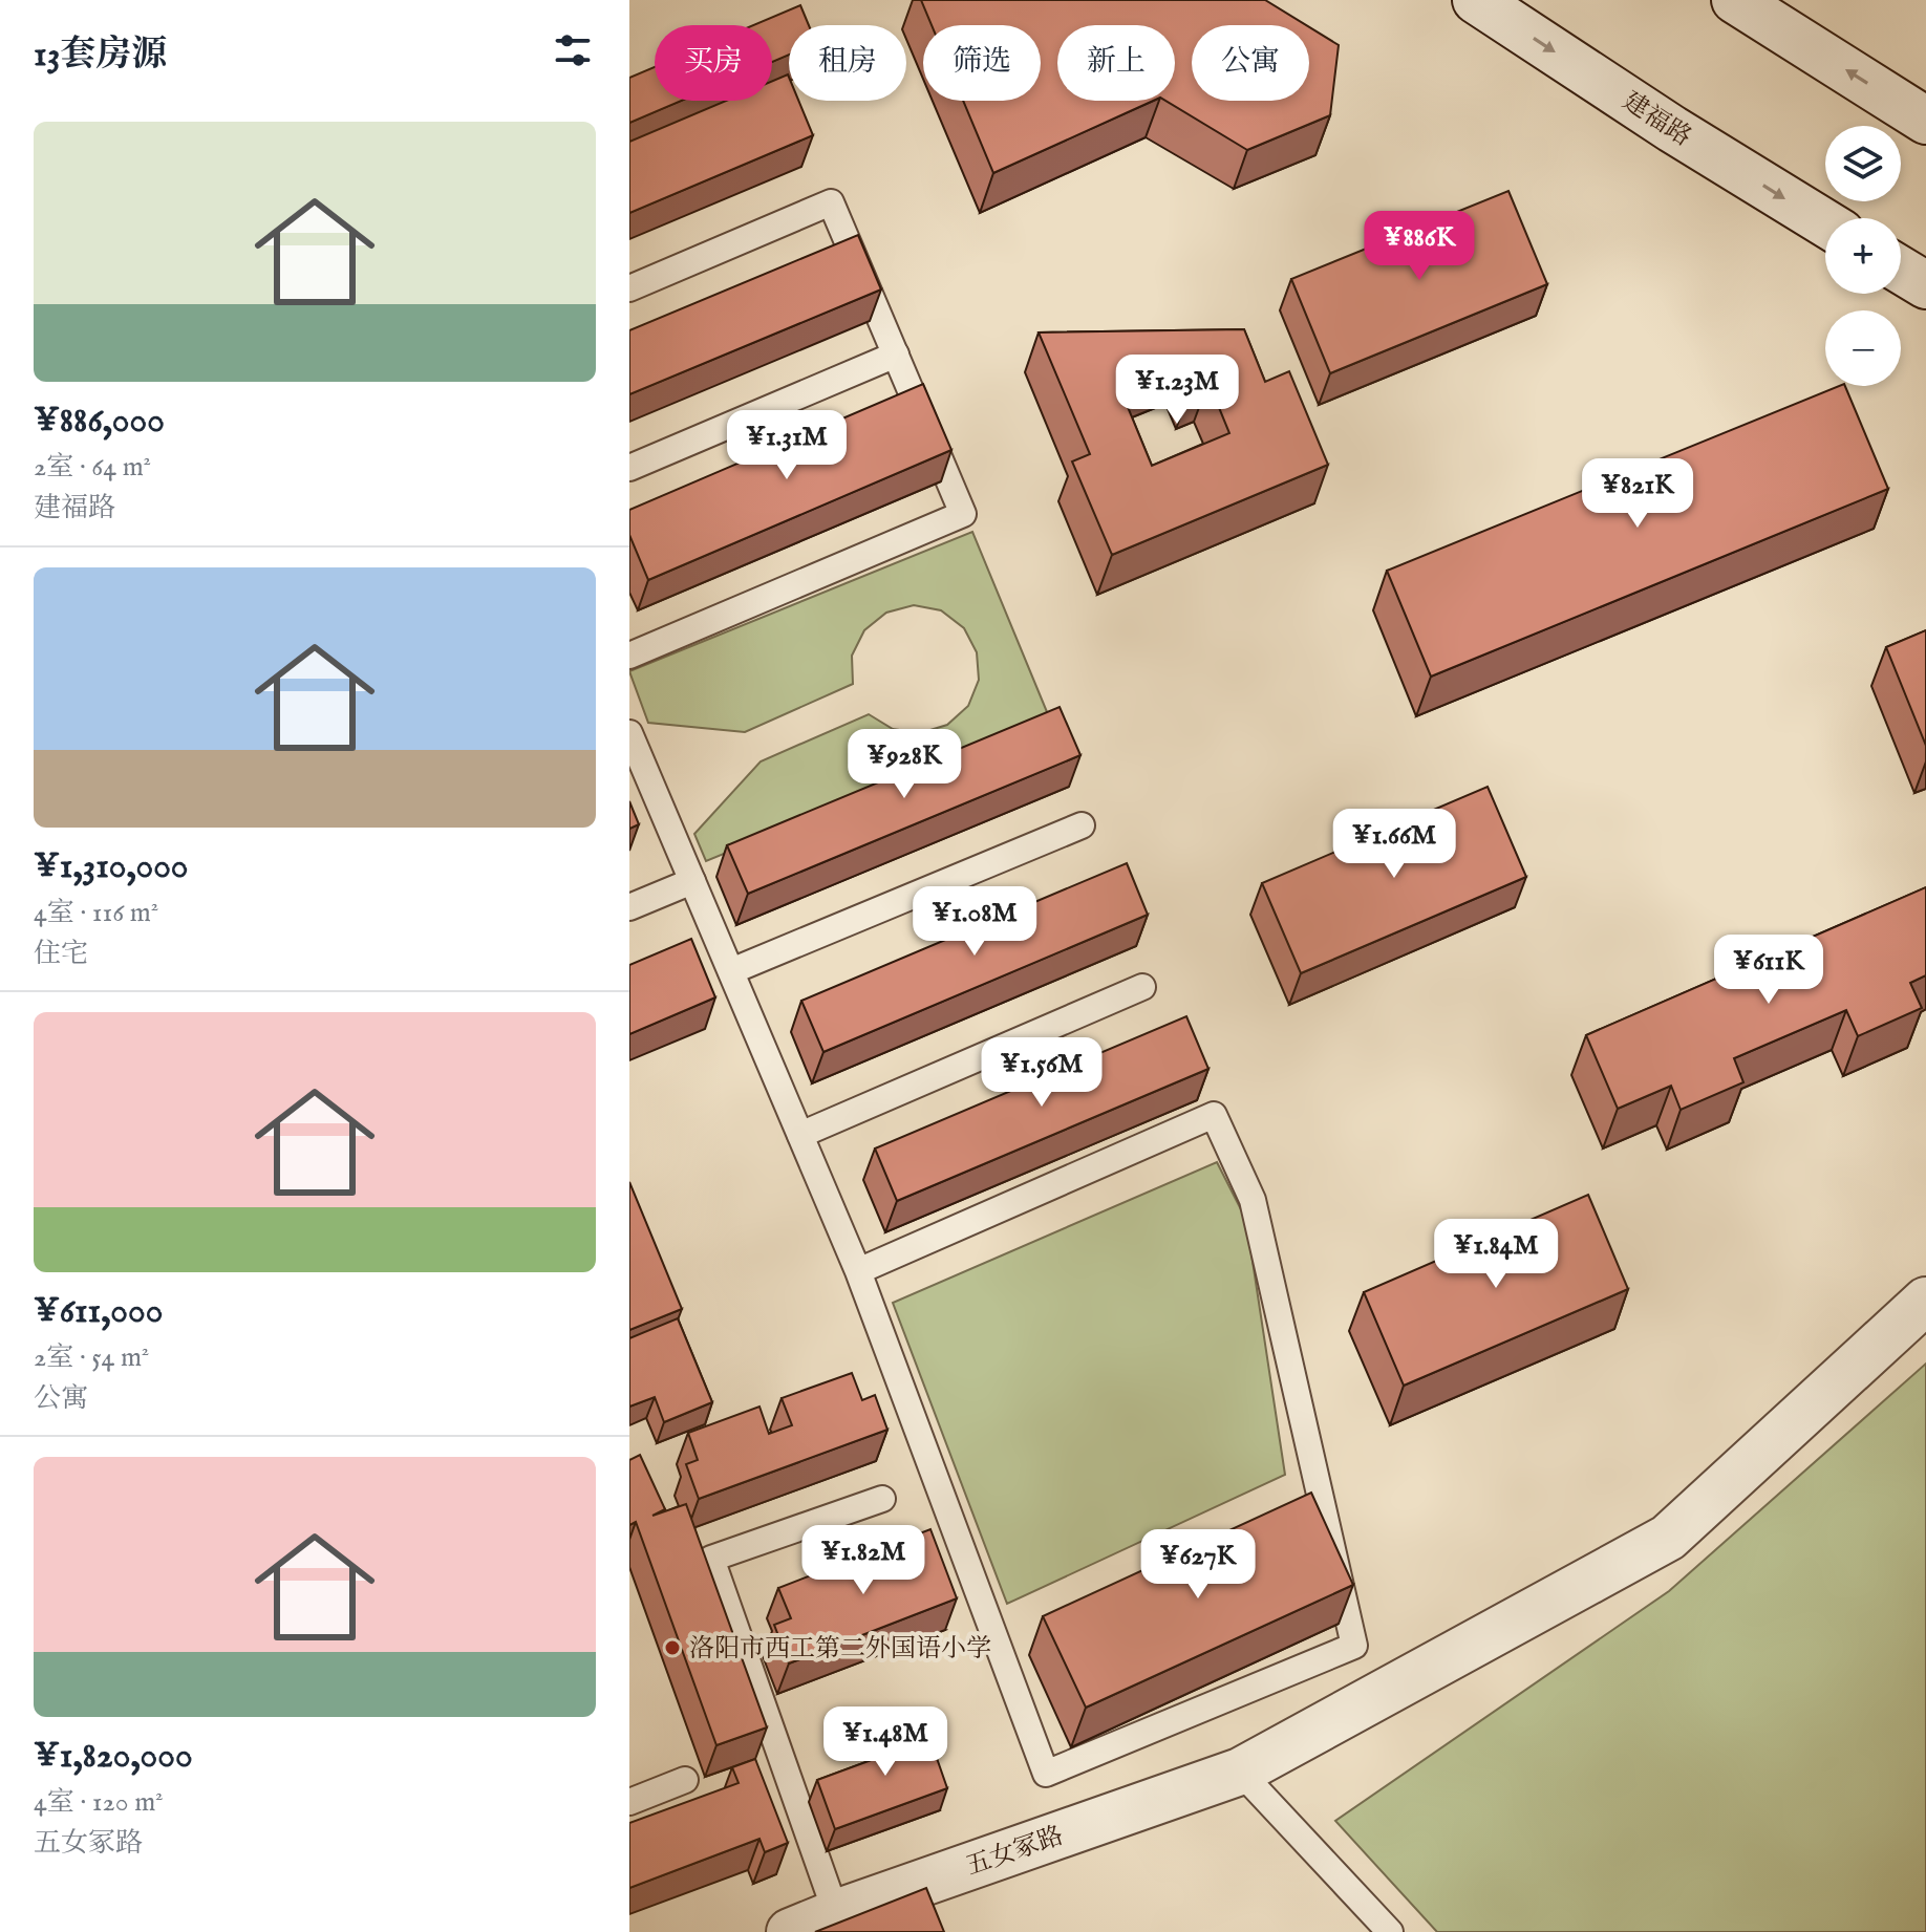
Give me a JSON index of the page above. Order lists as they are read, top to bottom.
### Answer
{
  "streets": {
    "street": ["建福路", "五女冢路"]
  },
  "places": ["洛阳市西工第二外国语小学"],
  "page": {
    "heading": "13套房源",
    "chip": [
      "买房",
      "租房",
      "筛选",
      "新上",
      "公寓"
    ],
    "list": [
      {
        "name": "¥886,000",
        "note": "2室 · 64 m² · 建福路"
      },
      {
        "name": "¥1,310,000",
        "note": "4室 · 116 m² · 住宅"
      },
      {
        "name": "¥611,000",
        "note": "2室 · 54 m² · 公寓"
      },
      {
        "name": "¥1,820,000",
        "note": "4室 · 120 m² · 五女冢路"
      }
    ],
    "map_buttons": ["+", "−"],
    "price": [
      "¥886K",
      "¥1.23M",
      "¥1.31M",
      "¥821K",
      "¥928K",
      "¥1.66M",
      "¥1.08M",
      "¥611K",
      "¥1.56M",
      "¥1.84M",
      "¥1.82M",
      "¥627K",
      "¥1.48M"
    ]
  }
}
